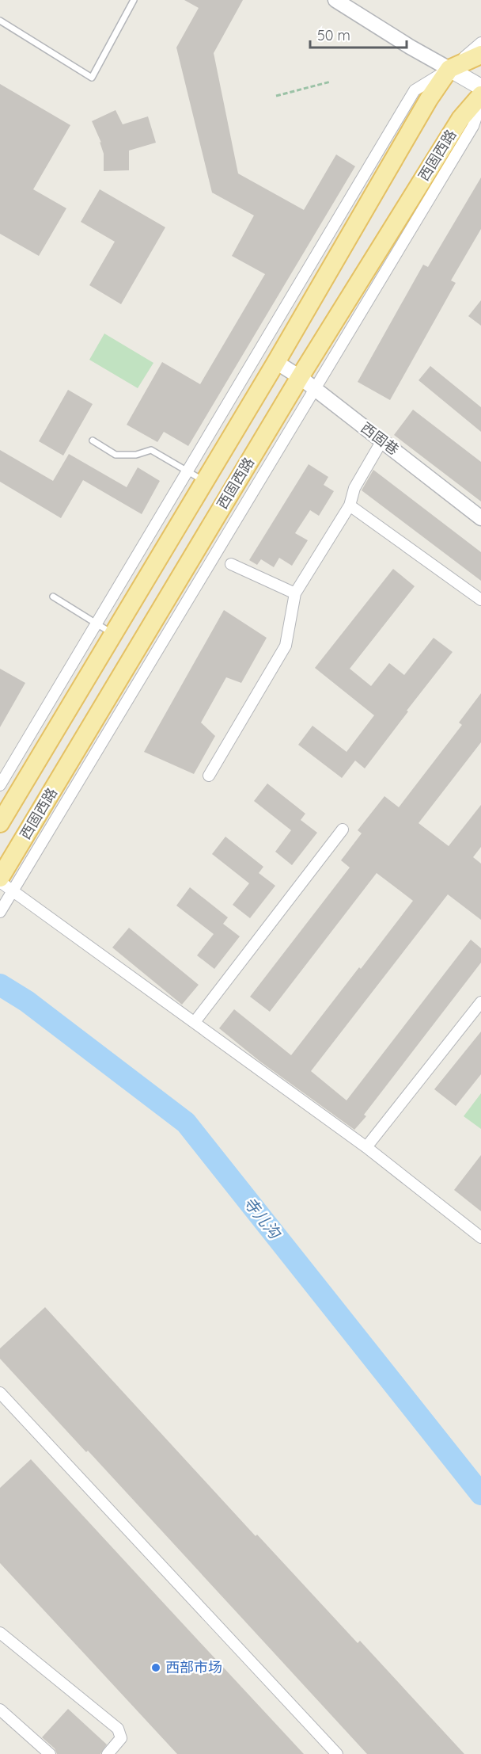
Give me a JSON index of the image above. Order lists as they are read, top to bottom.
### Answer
{
  "streets": {
    "main road": ["西固西路"],
    "street": ["西固巷"]
  },
  "crossings": [
    ["西固西路", "西固巷"]
  ],
  "water": ["寺儿沟"],
  "places": ["西部市场"],
  "scale_bar": "50 m"
}
